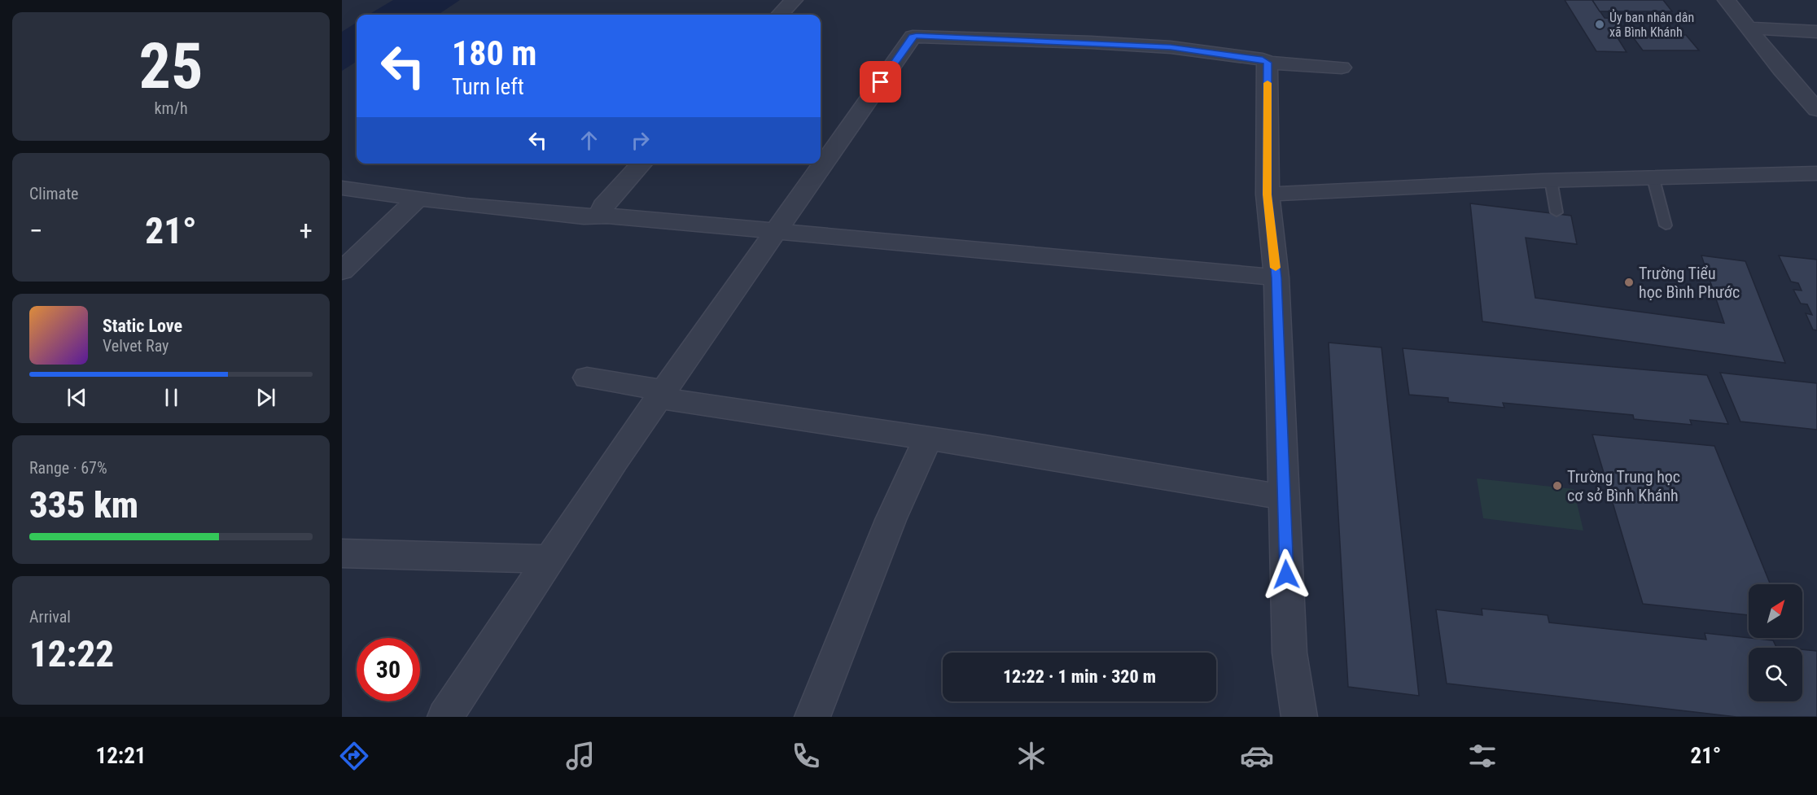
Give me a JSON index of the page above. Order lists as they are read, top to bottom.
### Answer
{
  "places": ["Ủy ban nhân dân xã Bình Khánh", "Trường Tiểu học Bình Phước", "Trường Trung học cơ sở Bình Khánh"],
  "north": "top right",
  "page": {
    "tile": [
      ["25", "km/h"],
      "Climate",
      ["Range · 67%", "335 km"],
      ["Arrival", "12:22"]
    ],
    "turn": ["180 m", "Turn left"],
    "heat": ["−", "21°", "+"],
    "song": ["Static Love", "Velvet Ray"],
    "limit": "30",
    "trip": "12:22 · 1 min · 320 m",
    "tabs": ["12:21", "21°"]
  }
}
